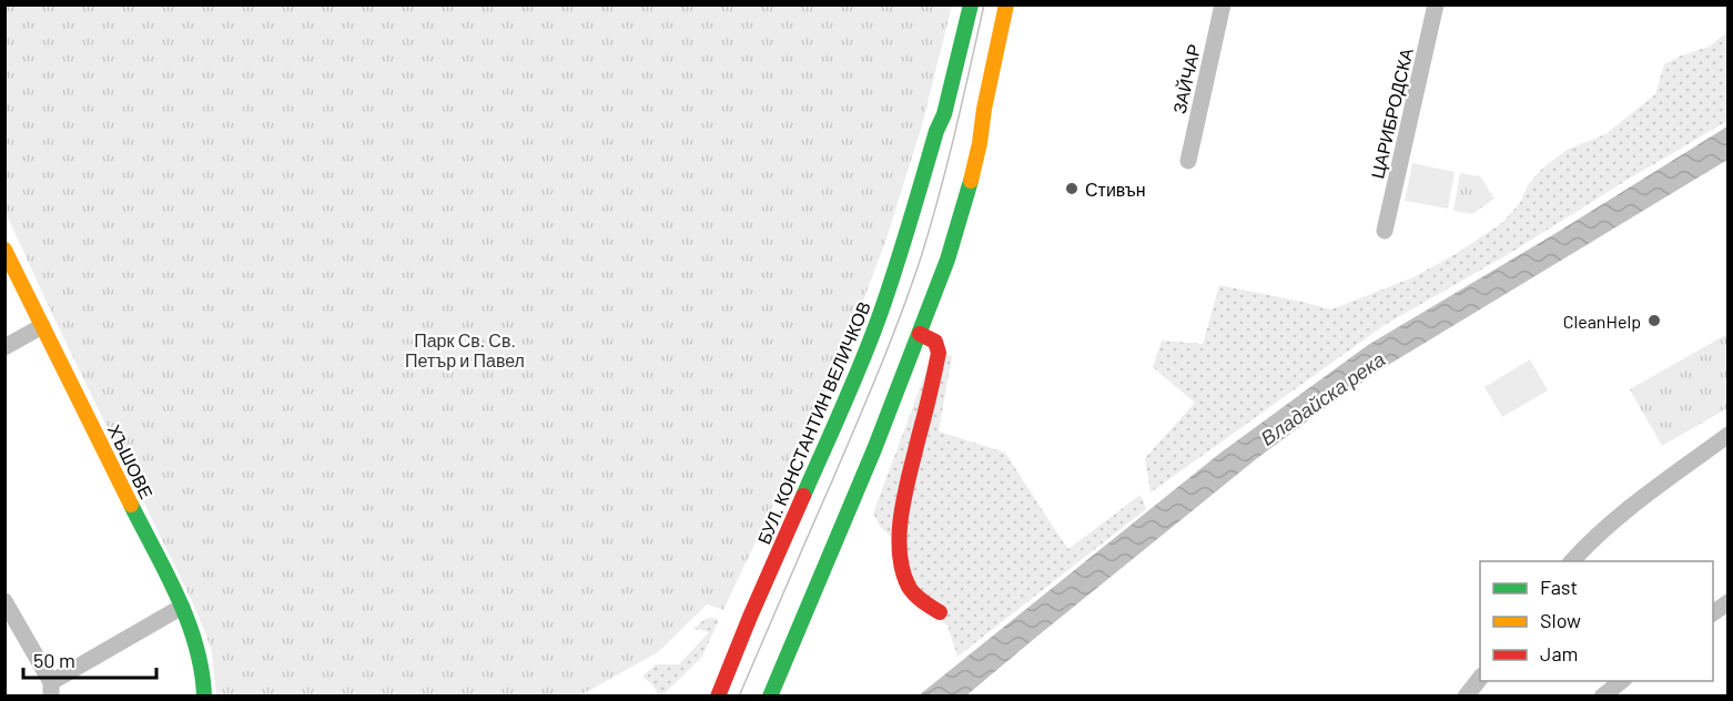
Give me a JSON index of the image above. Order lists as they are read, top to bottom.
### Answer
{
  "streets": {
    "main road": ["БУЛ. КОНСТАНТИН ВЕЛИЧКОВ", "ХЪШОВЕ"],
    "street": ["ЗАЙЧАР", "ЦАРИБРОДСКА"]
  },
  "water": ["Владайска река"],
  "parks": ["Парк Св. Св. Петър и Павел"],
  "places": ["Стивън", "CleanHelp"],
  "legend": ["Fast", "Slow", "Jam"],
  "scale_bar": "50 m"
}
